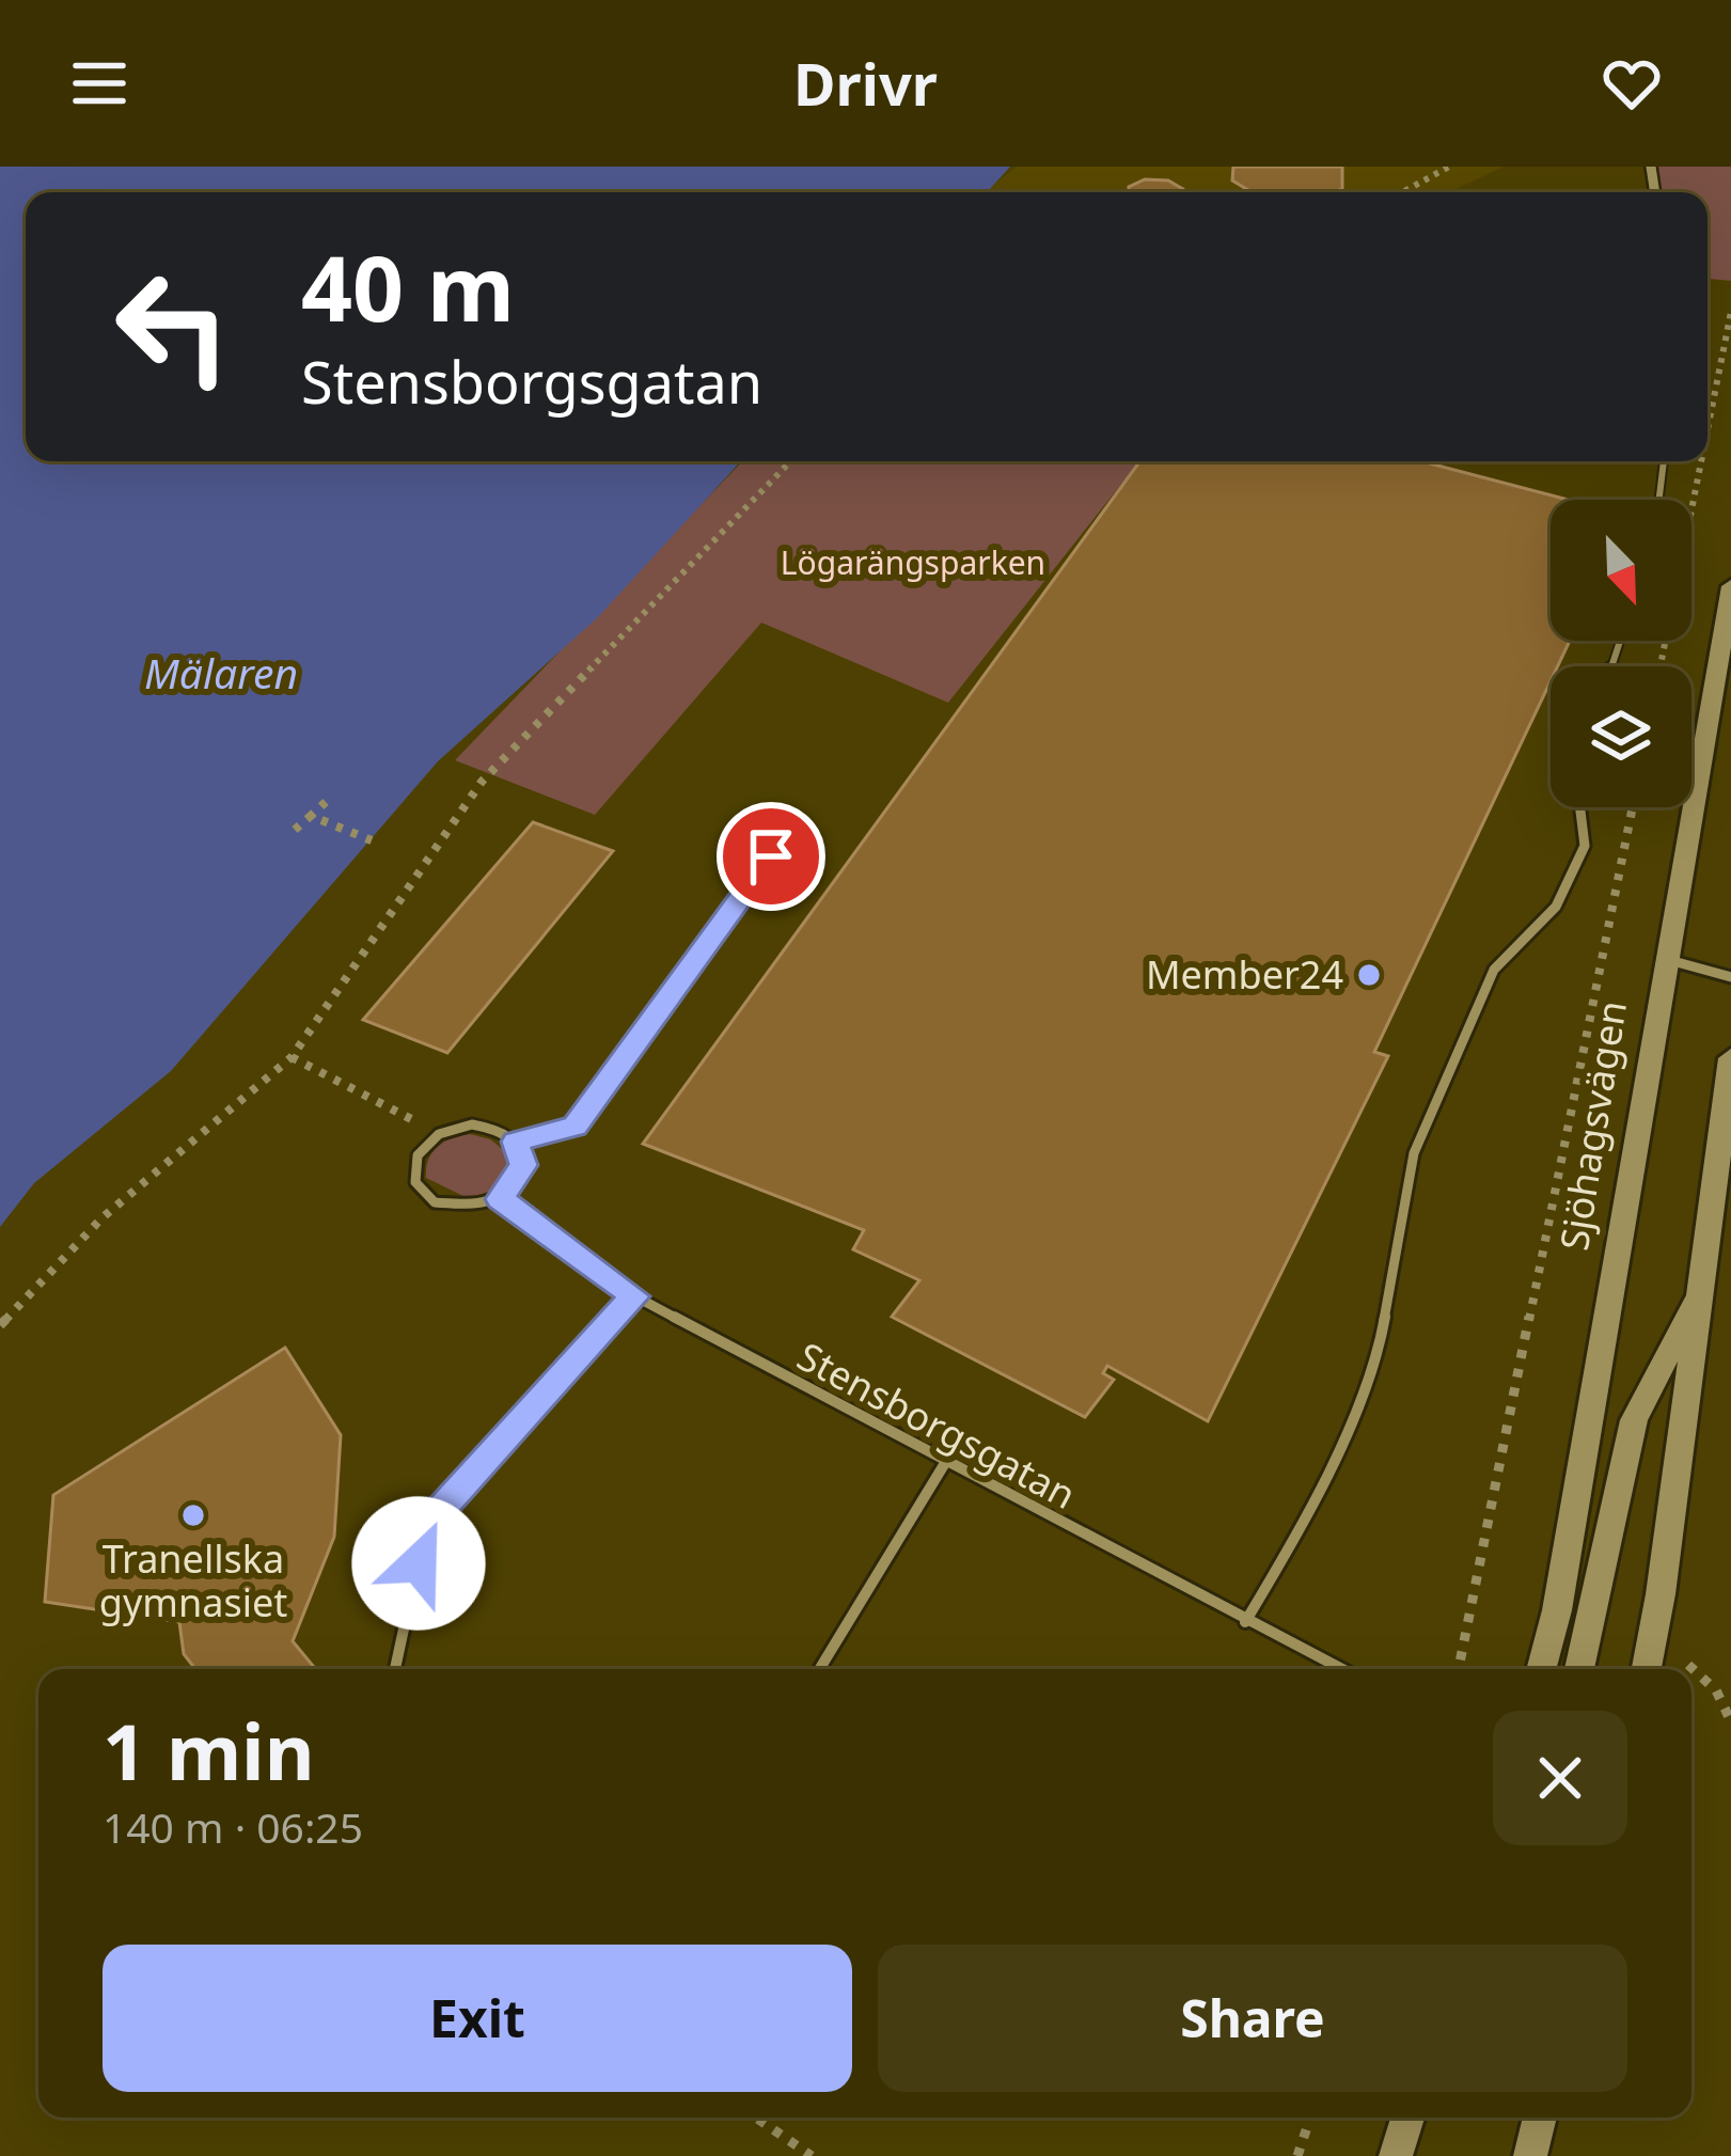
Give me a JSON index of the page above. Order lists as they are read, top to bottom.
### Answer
{
  "streets": {
    "main road": ["Sjöhagsvägen"],
    "lane": ["Stensborgsgatan"]
  },
  "water": ["Mälaren"],
  "parks": ["Lögarängsparken"],
  "places": ["Member24", "Tranellska gymnasiet"],
  "north": "bottom right",
  "page": {
    "header": "Drivr",
    "turn": ["40 m", "Stensborgsgatan"],
    "heading": ["1 min", "140 m · 06:25"],
    "buttons": ["Exit", "Share"]
  }
}
